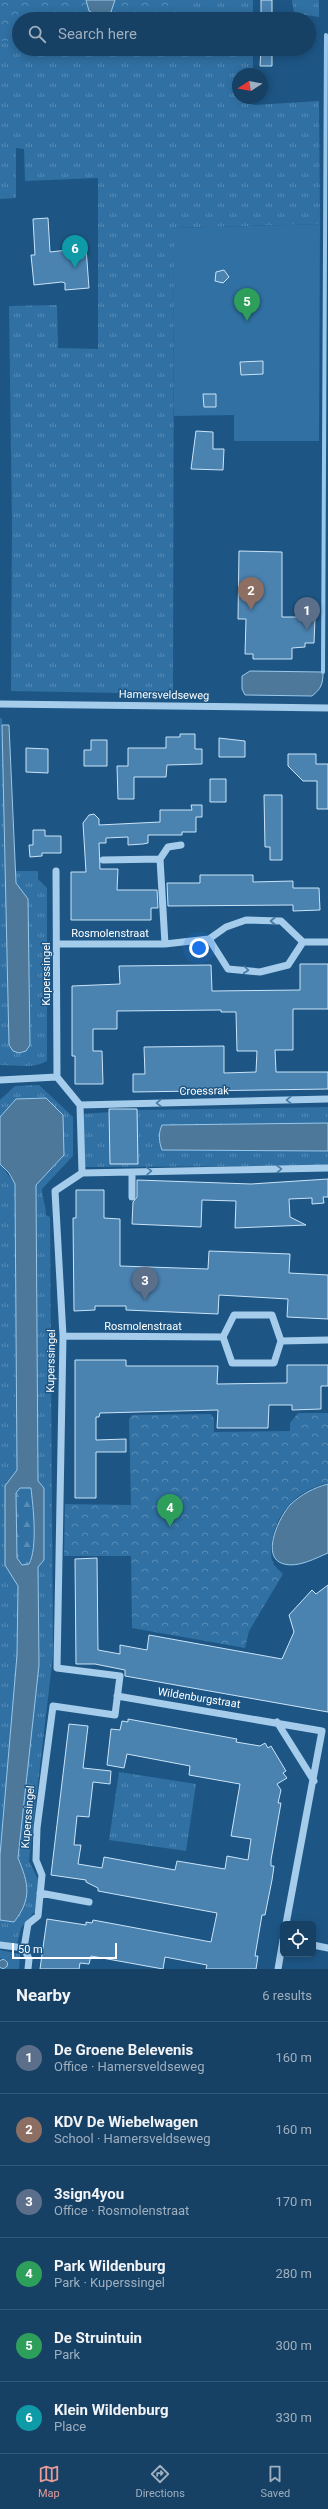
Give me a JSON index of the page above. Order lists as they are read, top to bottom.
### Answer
{
  "streets": {
    "street": [
      "Hamersveldseweg",
      "Rosmolenstraat",
      "Kuperssingel",
      "Croessrak",
      "Wildenburgstraat"
    ]
  },
  "crossings": [
    ["Rosmolenstraat", "Kuperssingel"],
    ["Kuperssingel", "Wildenburgstraat"]
  ],
  "one_way": ["Croessrak"],
  "scale_bar": "50 m",
  "north": "left",
  "page": {
    "search": "Search here",
    "pins": [
      "6",
      "5",
      "2",
      "1",
      "3",
      "4"
    ],
    "scale": "50 m",
    "heading": ["Nearby", "6 results"],
    "list": [
      {
        "mark": "1",
        "name": "De Groene Belevenis",
        "note": "Office · Hamersveldseweg",
        "value": "160 m"
      },
      {
        "mark": "2",
        "name": "KDV De Wiebelwagen",
        "note": "School · Hamersveldseweg",
        "value": "160 m"
      },
      {
        "mark": "3",
        "name": "3sign4you",
        "note": "Office · Rosmolenstraat",
        "value": "170 m"
      },
      {
        "mark": "4",
        "name": "Park Wildenburg",
        "note": "Park · Kuperssingel",
        "value": "280 m"
      },
      {
        "mark": "5",
        "name": "De Struintuin",
        "note": "Park",
        "value": "300 m"
      },
      {
        "mark": "6",
        "name": "Klein Wildenburg",
        "note": "Place",
        "value": "330 m"
      }
    ],
    "nav": ["Map", "Directions", "Saved"]
  }
}
